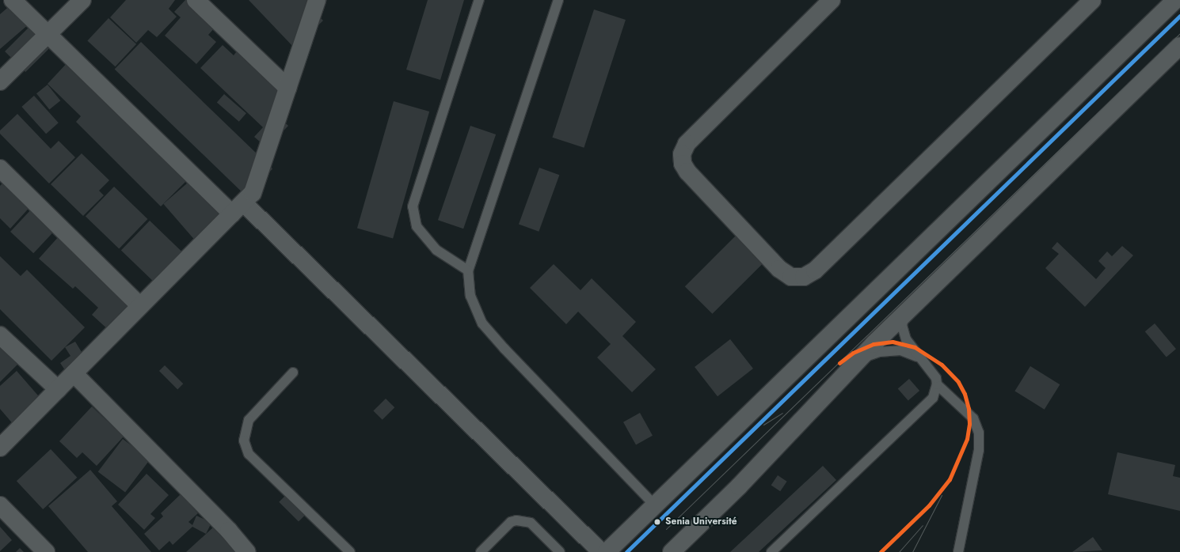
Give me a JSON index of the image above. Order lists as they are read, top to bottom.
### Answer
{
  "places": ["Senia Université"]
}
